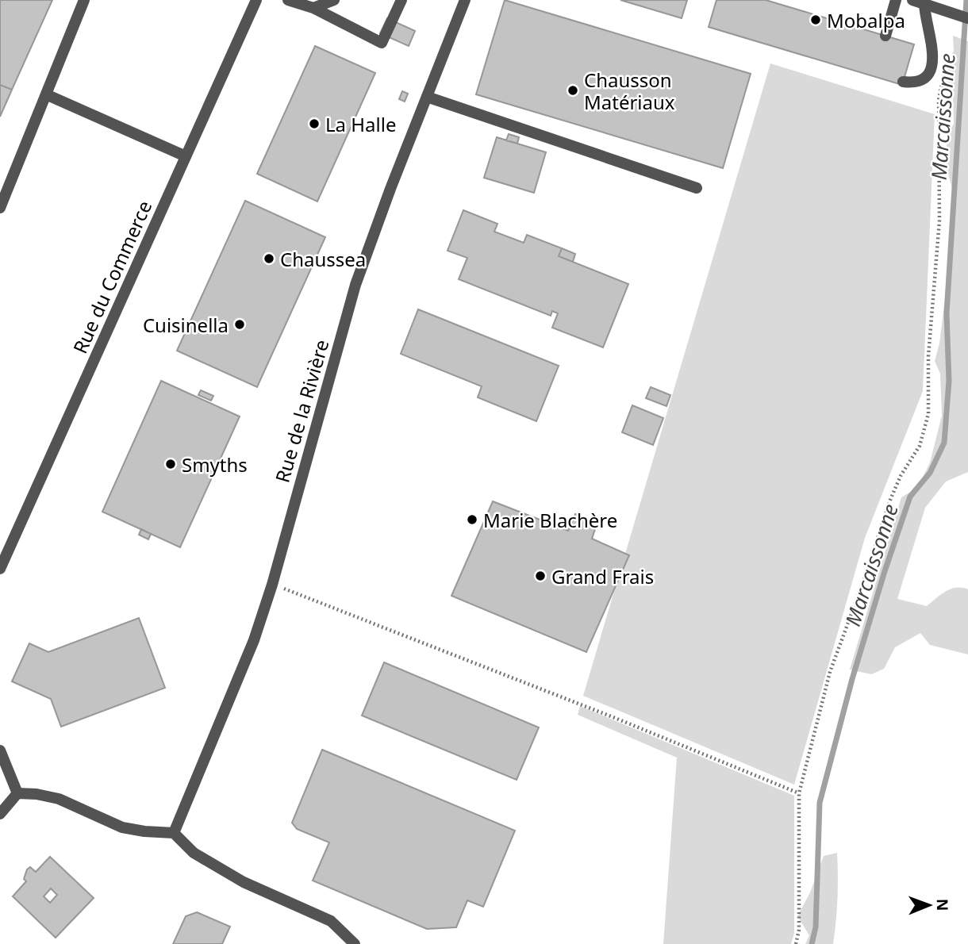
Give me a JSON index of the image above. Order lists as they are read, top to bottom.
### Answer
{
  "streets": {
    "street": ["Rue du Commerce", "Rue de la Rivière"]
  },
  "water": ["Marcaissonne"],
  "places": [
    "Mobalpa",
    "Chausson Matériaux",
    "La Halle",
    "Chaussea",
    "Cuisinella",
    "Smyths",
    "Marie Blachère",
    "Grand Frais"
  ],
  "north": "right"
}
